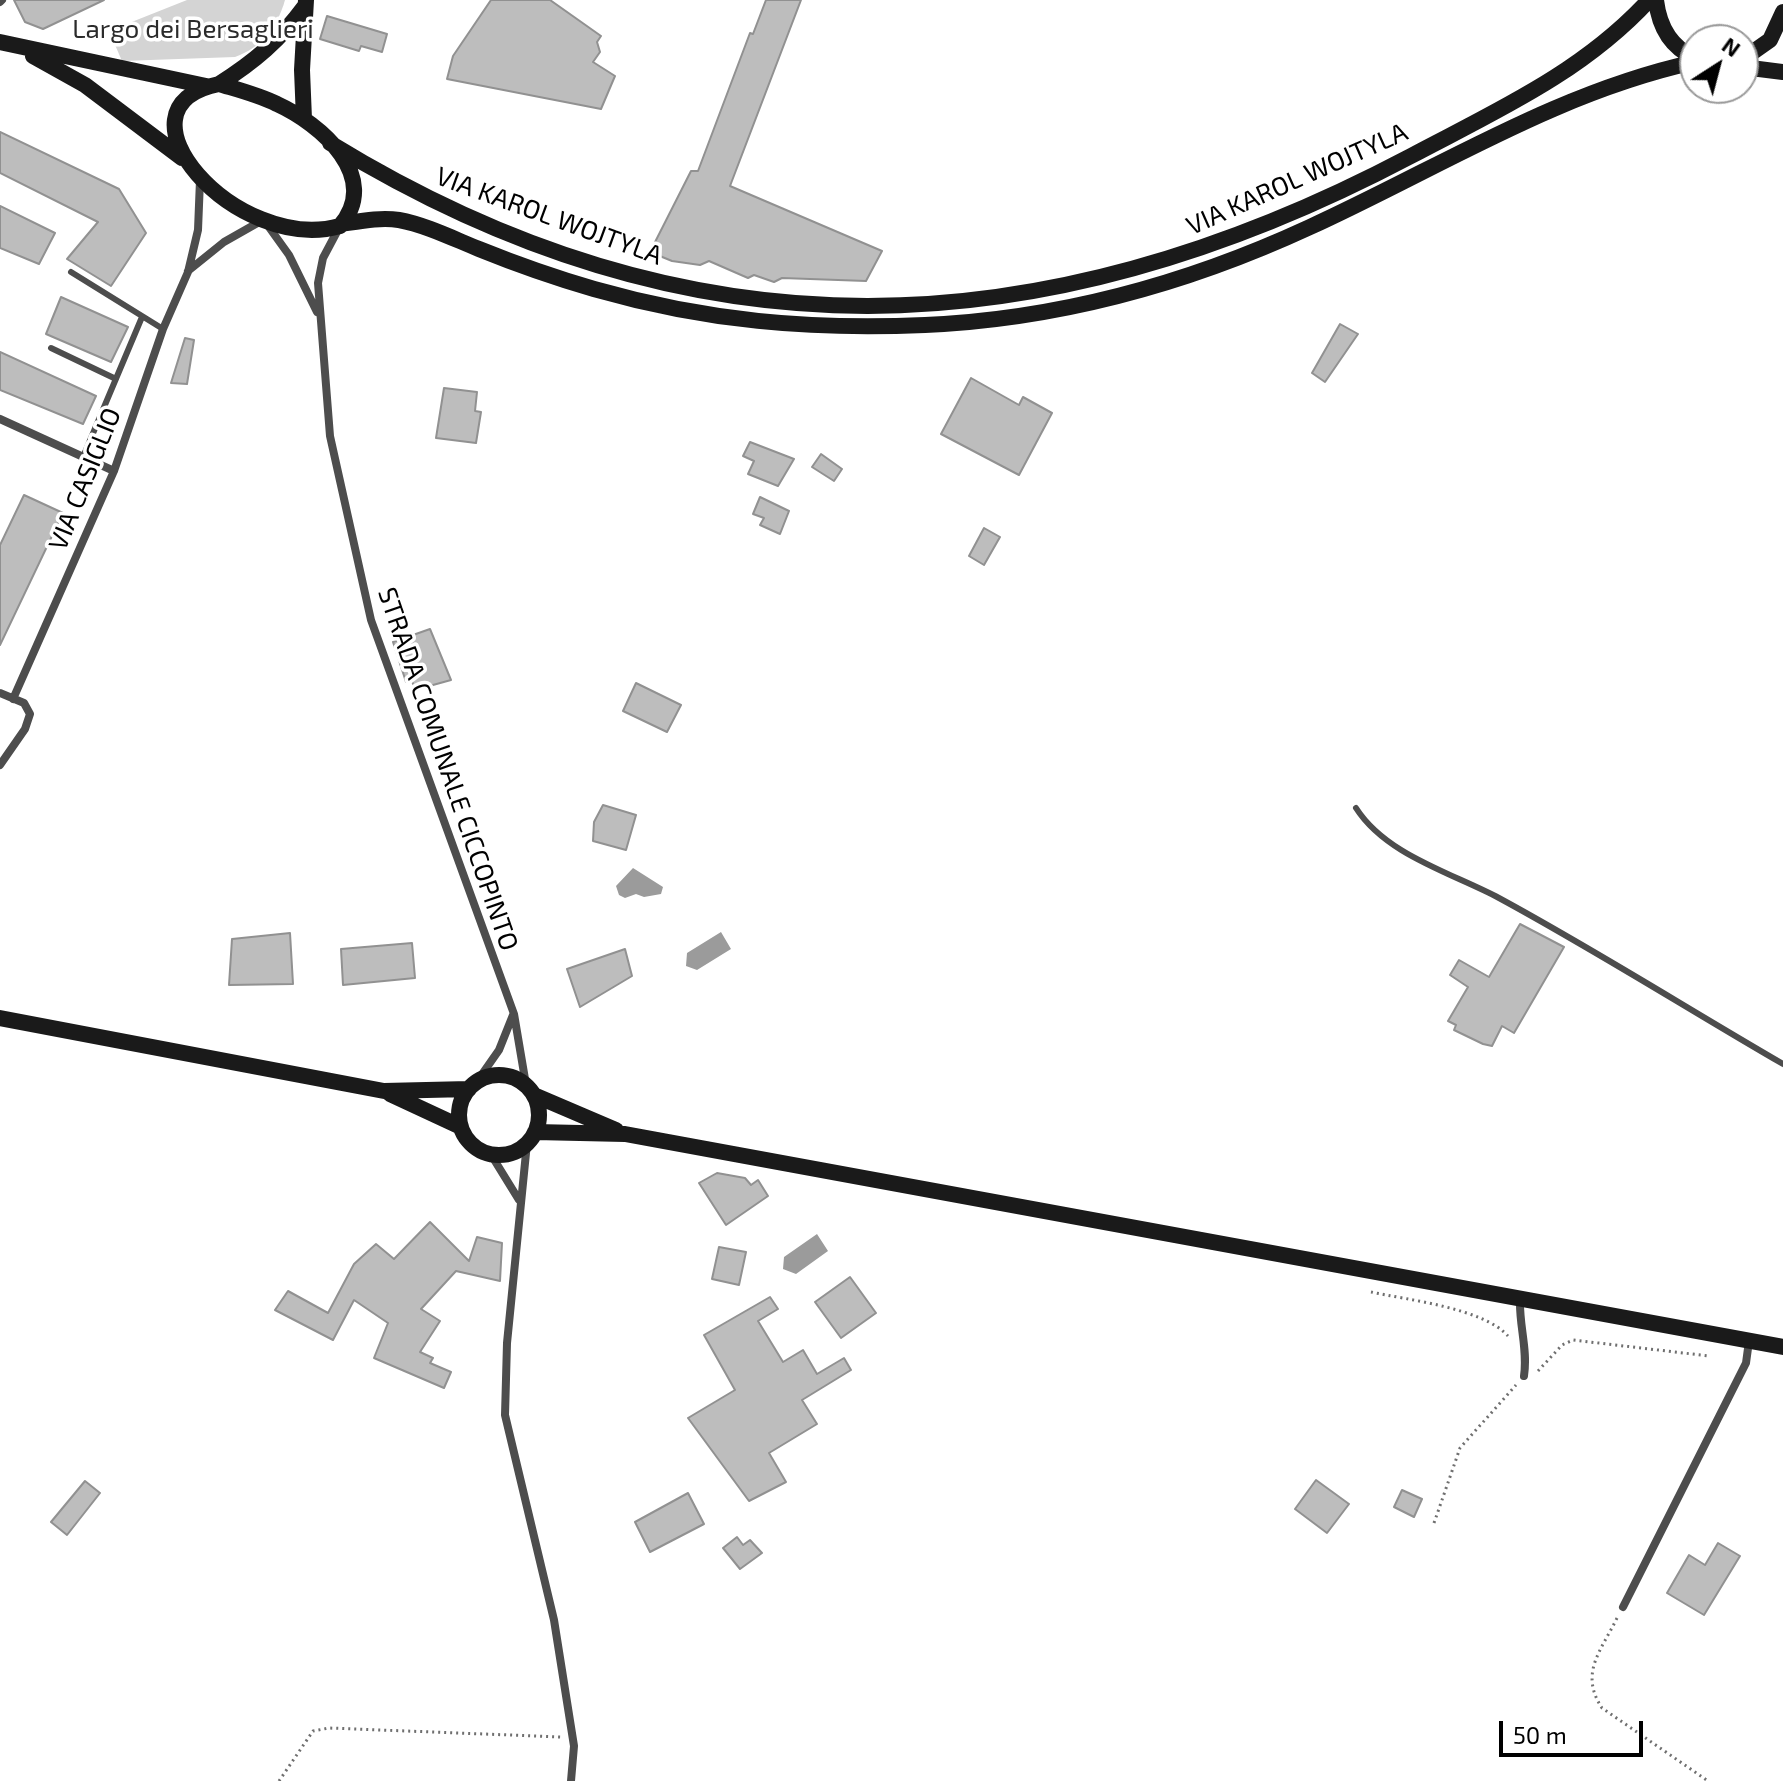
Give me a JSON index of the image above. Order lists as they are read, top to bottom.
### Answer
{
  "streets": {
    "street": ["VIA KAROL WOJTYLA", "VIA CASIGLIO", "STRADA COMUNALE CICCOPINTO"]
  },
  "crossings": [
    ["VIA KAROL WOJTYLA", "VIA CASIGLIO"],
    ["VIA KAROL WOJTYLA", "STRADA COMUNALE CICCOPINTO"],
    ["VIA CASIGLIO", "STRADA COMUNALE CICCOPINTO"]
  ],
  "parks": ["Largo dei Bersaglieri"],
  "scale_bar": "50 m",
  "north": "top right"
}
